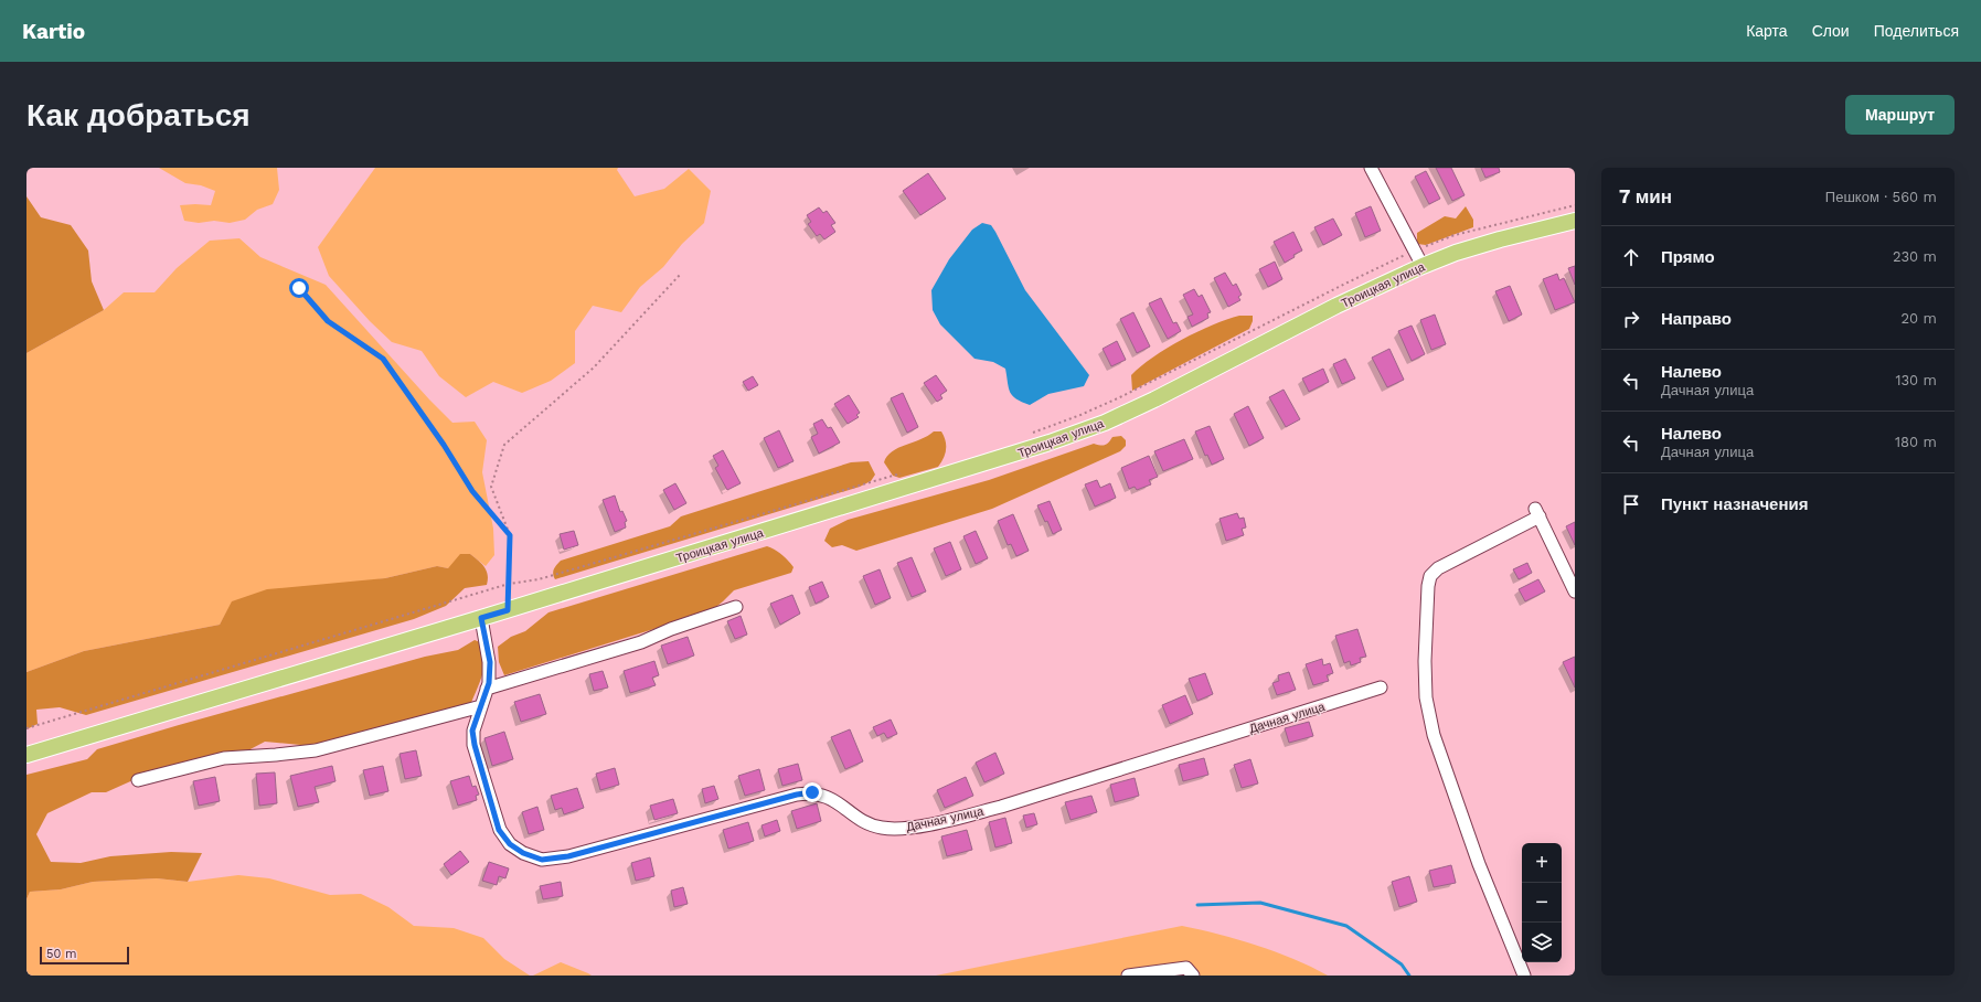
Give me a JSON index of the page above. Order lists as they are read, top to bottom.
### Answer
{
  "streets": {
    "main road": ["Троицкая улица"],
    "street": ["Дачная улица"]
  },
  "crossings": [
    ["Троицкая улица", "Дачная улица"]
  ],
  "scale_bar": "50 m",
  "page": {
    "header": "Kartio",
    "nav": ["Карта", "Слои", "Поделиться"],
    "buttons": "Маршрут",
    "title": "Как добраться",
    "heading": ["7 мин", "Пешком · 560 m"],
    "list": [
      ["Прямо", "230 m"],
      ["Направо", "20 m"],
      ["Налево", "Дачная улица", "130 m"],
      ["Налево", "Дачная улица", "180 m"],
      "Пункт назначения"
    ],
    "map_buttons": ["+", "−"],
    "scale": "50 m"
  }
}
